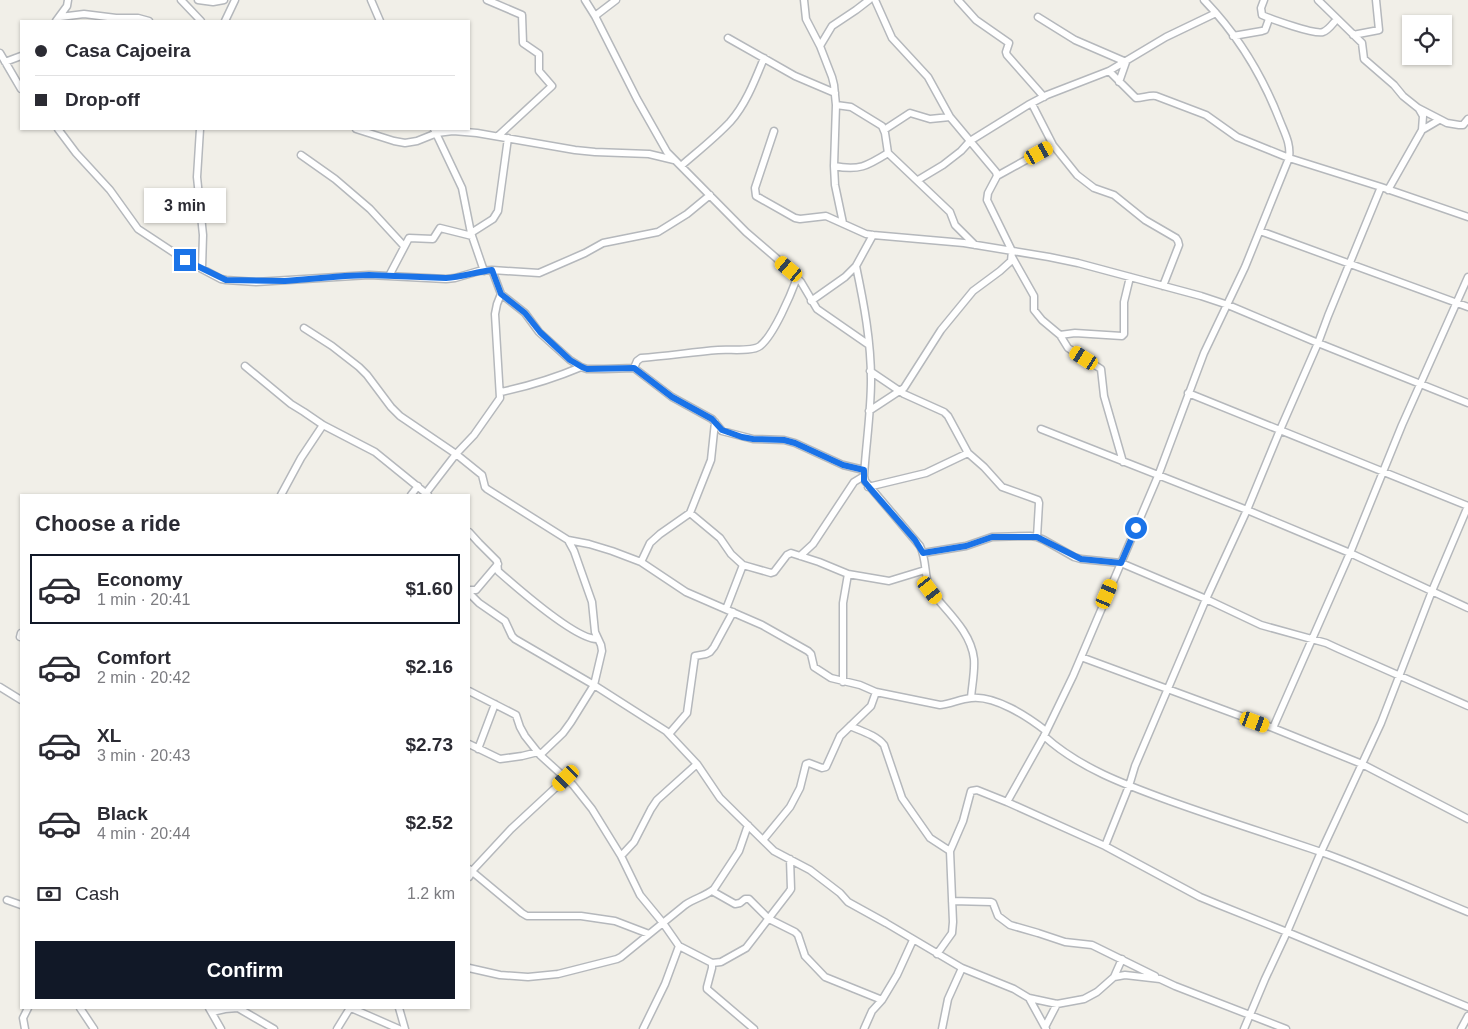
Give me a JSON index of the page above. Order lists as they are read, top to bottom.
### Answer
{
  "page": {
    "banner": ["Casa Cajoeira", "Drop-off"],
    "bubble": "3 min",
    "heading": "Choose a ride",
    "list": [
      {
        "name": "Economy",
        "note": "1 min · 20:41",
        "value": "$1.60"
      },
      {
        "name": "Comfort",
        "note": "2 min · 20:42",
        "value": "$2.16"
      },
      {
        "name": "XL",
        "note": "3 min · 20:43",
        "value": "$2.73"
      },
      {
        "name": "Black",
        "note": "4 min · 20:44",
        "value": "$2.52"
      }
    ],
    "pay": ["Cash", "1.2 km"],
    "buttons": "Confirm"
  }
}
